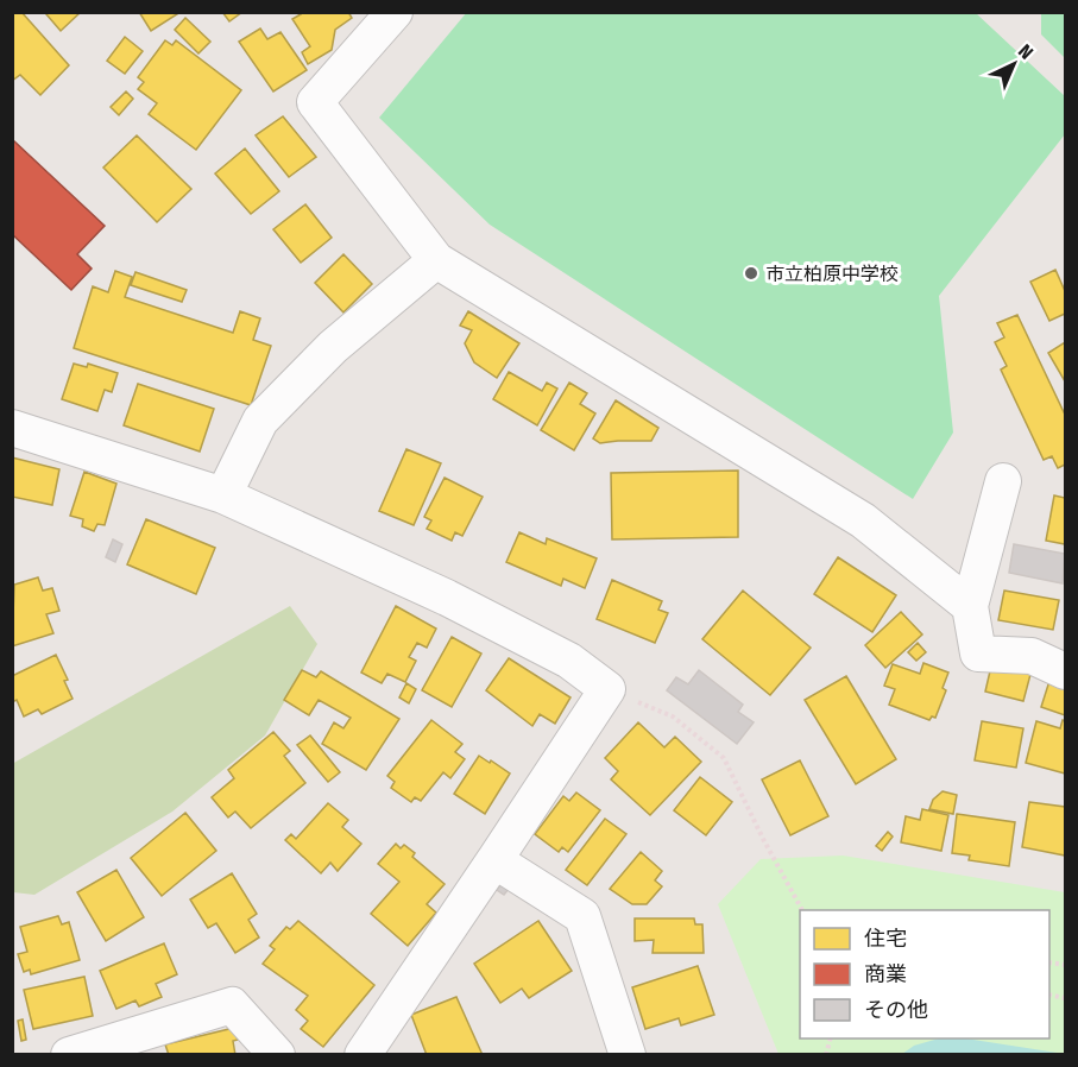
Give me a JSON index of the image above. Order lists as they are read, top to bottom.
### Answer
{
  "places": ["市立柏原中学校"],
  "legend": ["住宅", "商業", "その他"],
  "north": "top right"
}
